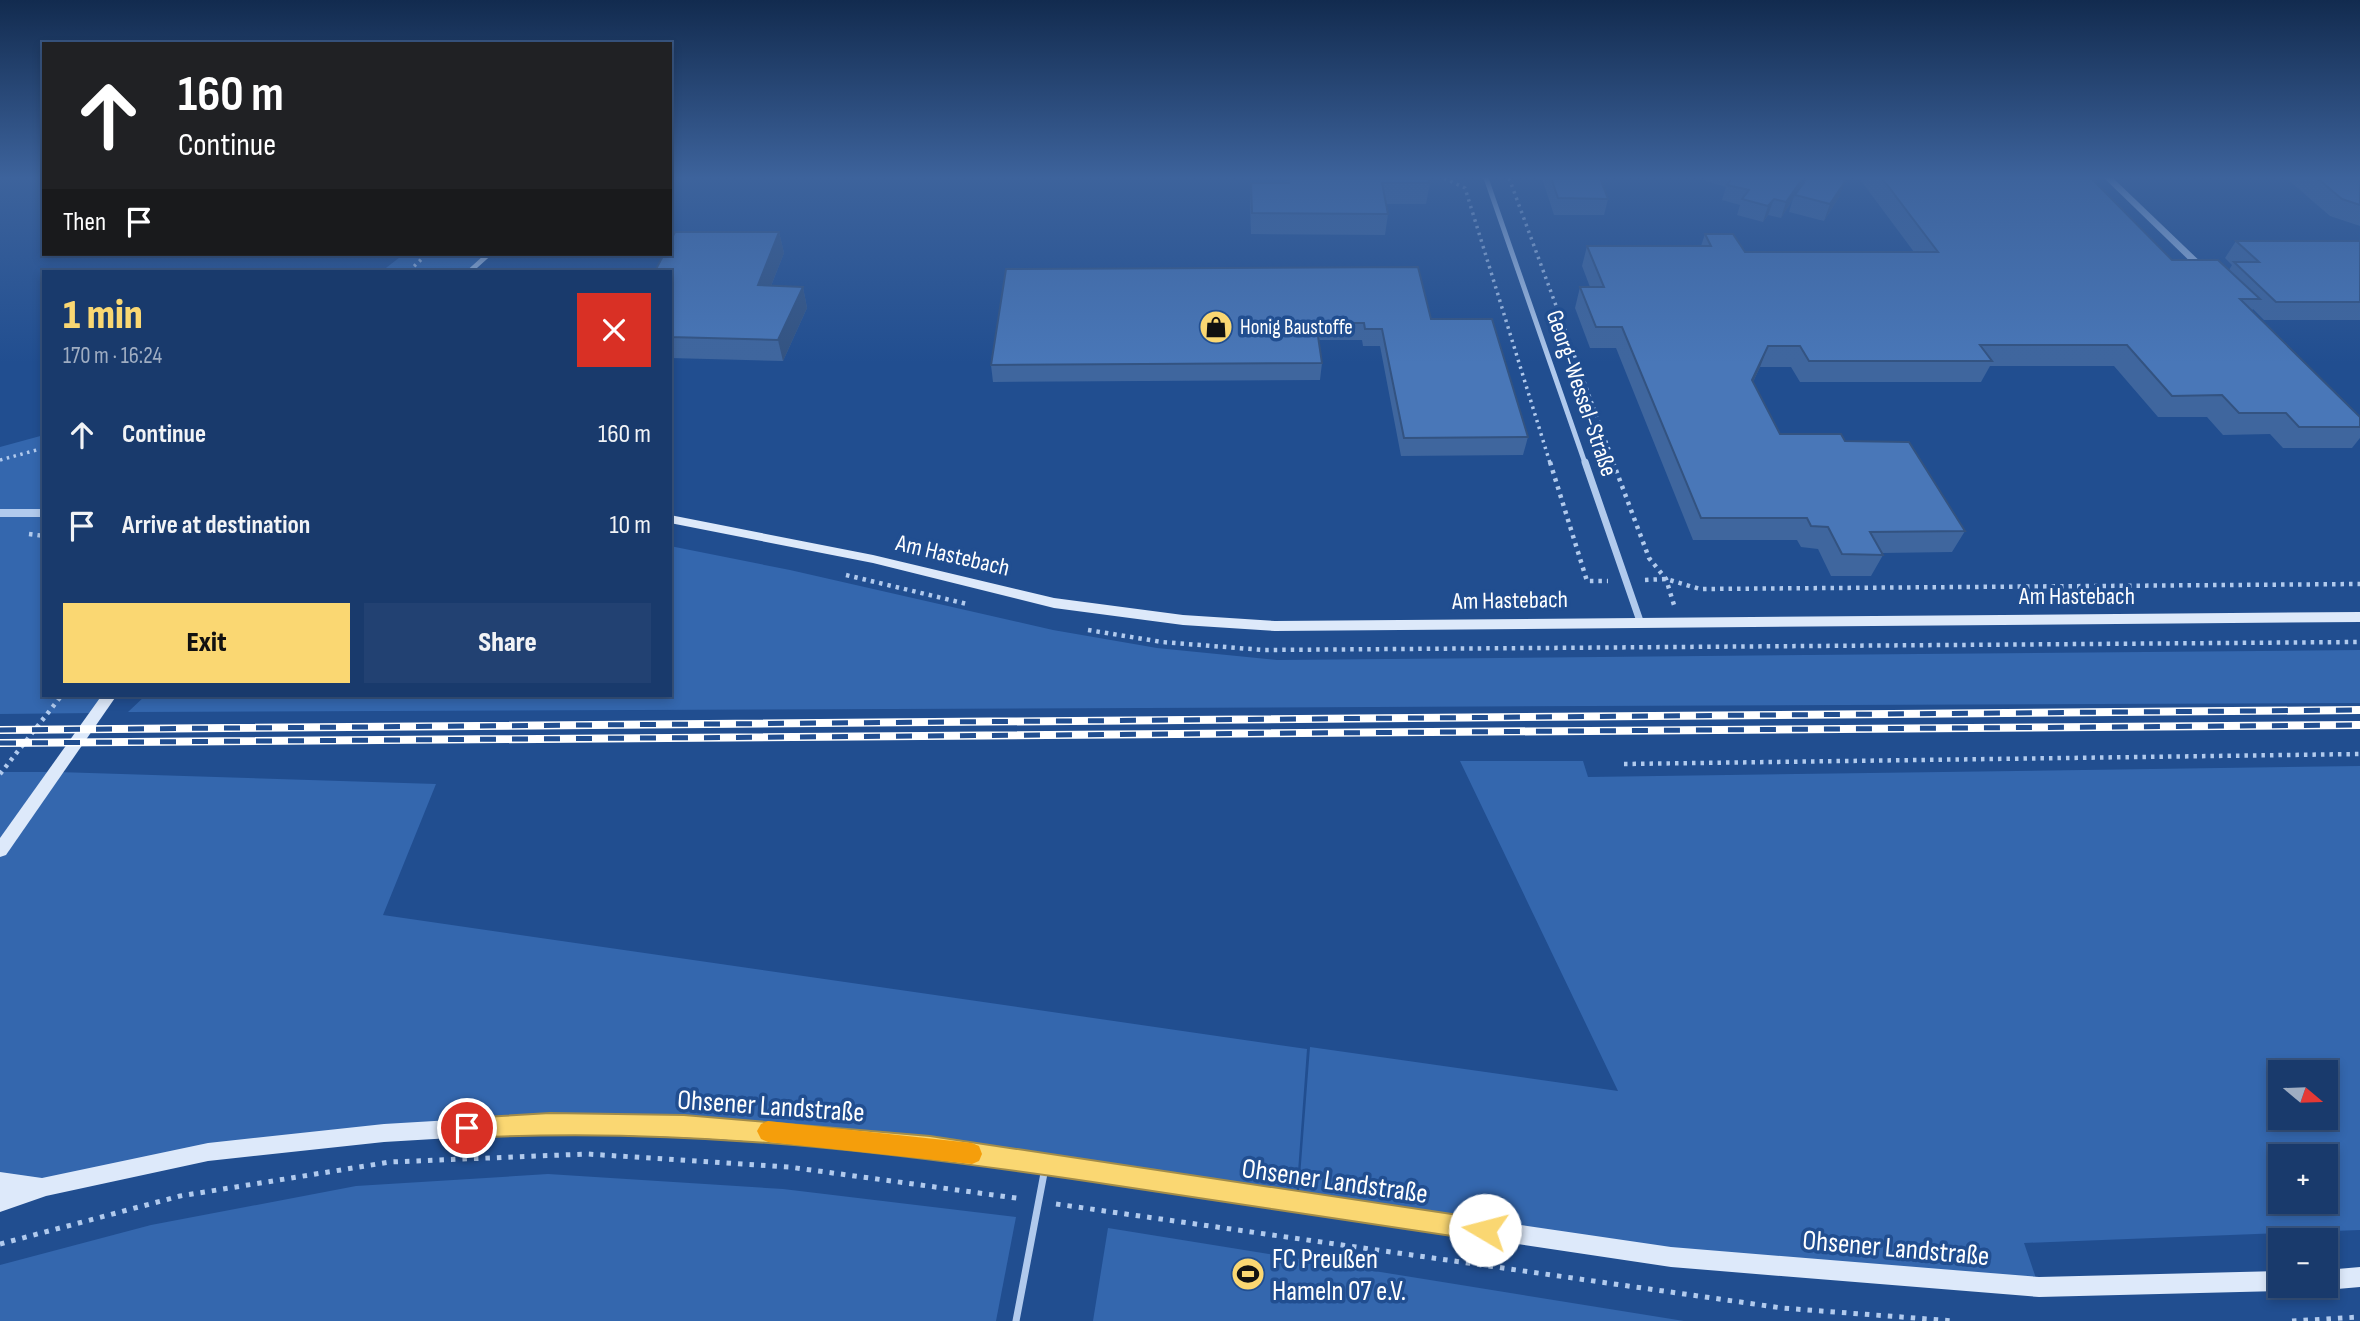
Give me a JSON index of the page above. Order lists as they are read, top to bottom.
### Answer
{
  "streets": {
    "main road": ["Am Hastebach", "Ohsener Landstraße"],
    "street": ["Georg-Wessel-Straße"]
  },
  "crossings": [
    ["Georg-Wessel-Straße", "Am Hastebach"]
  ],
  "places": {
    "shop": ["Honig Baustoffe"],
    "sports": ["FC Preußen Hameln 07 e.V."]
  },
  "north": "right",
  "page": {
    "turn": ["160 m", "Continue"],
    "then": "Then",
    "heading": ["1 min", "170 m · 16:24"],
    "list": [
      {
        "name": "Continue",
        "value": "160 m"
      },
      {
        "name": "Arrive at destination",
        "value": "10 m"
      }
    ],
    "buttons": ["Exit", "Share"],
    "map_buttons": ["+", "−"]
  }
}
